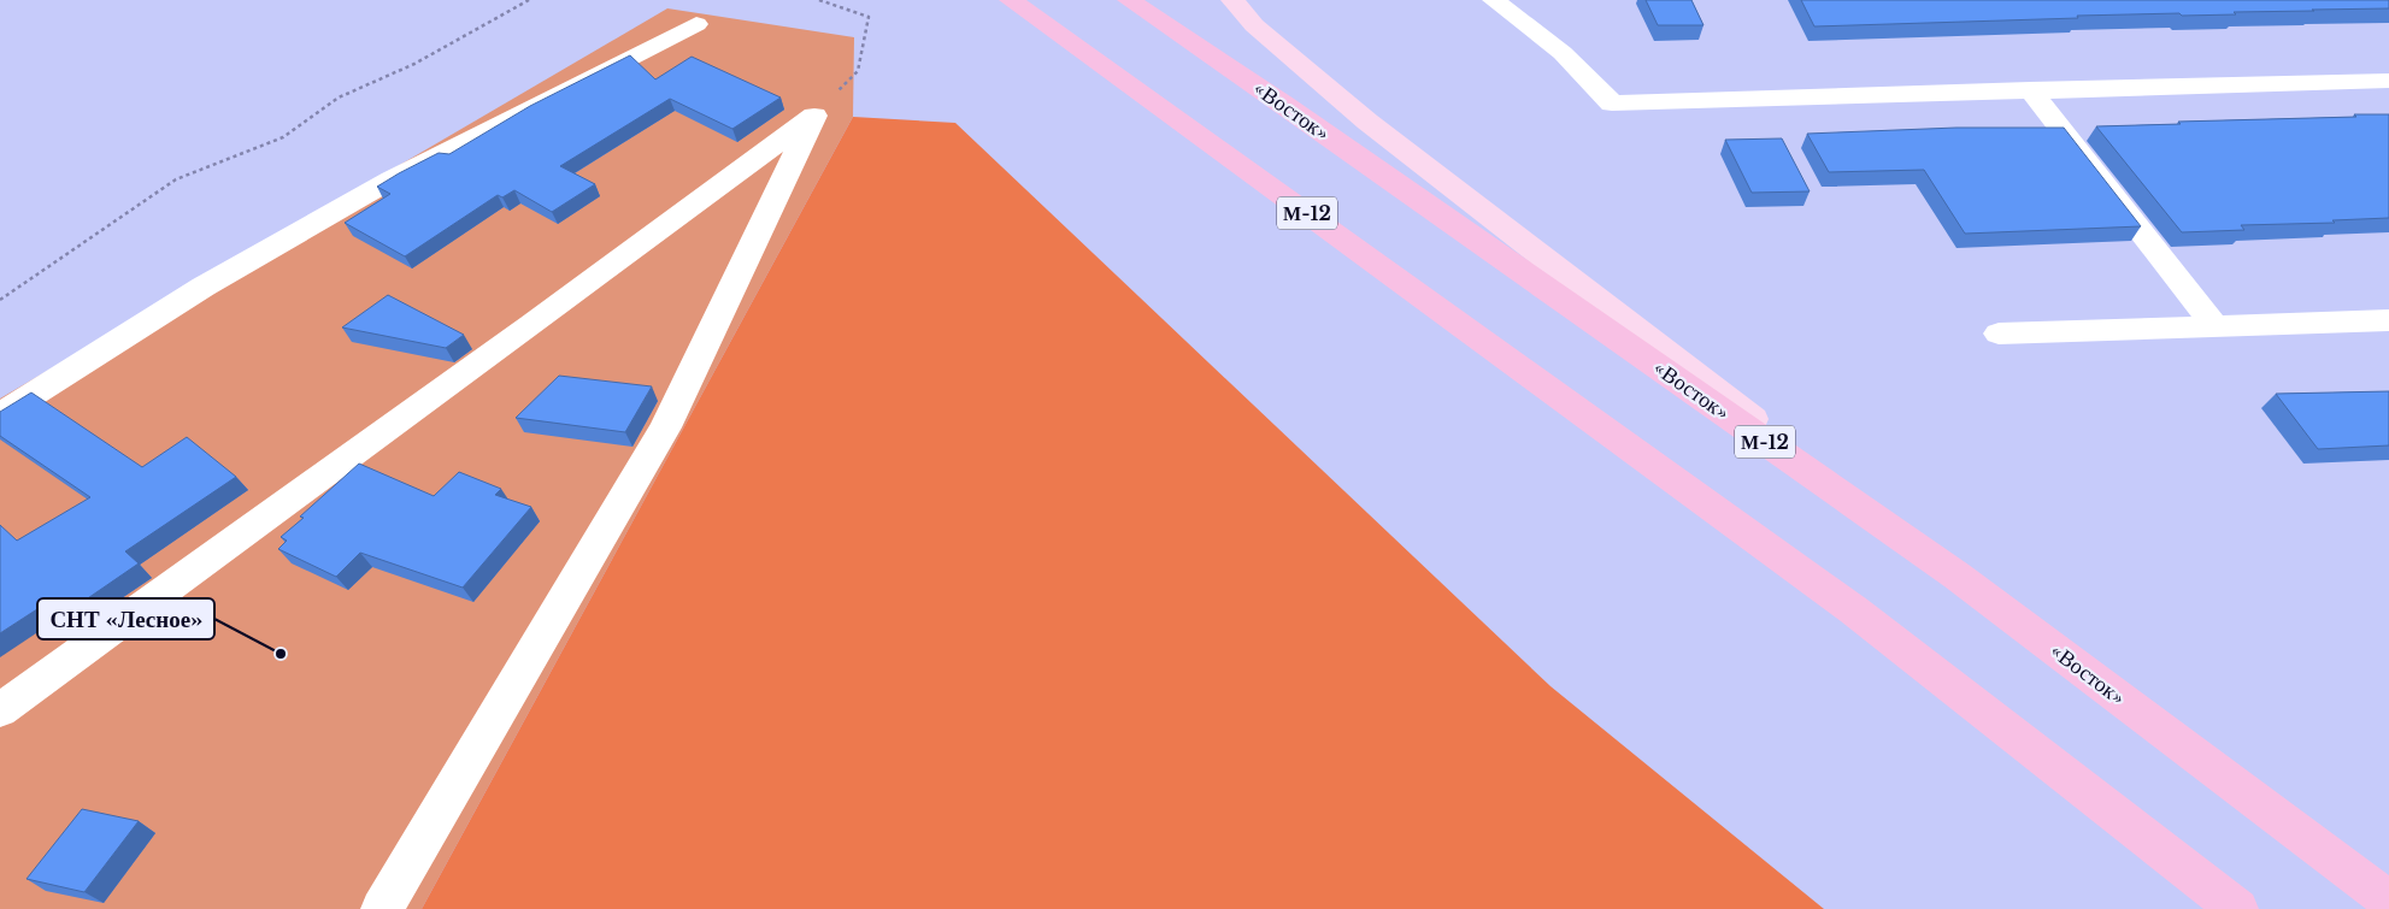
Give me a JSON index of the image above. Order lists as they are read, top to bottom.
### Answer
{
  "streets": {
    "highway": ["«Восток»", "М-12"]
  },
  "places": ["СНТ «Лесное»"]
}
